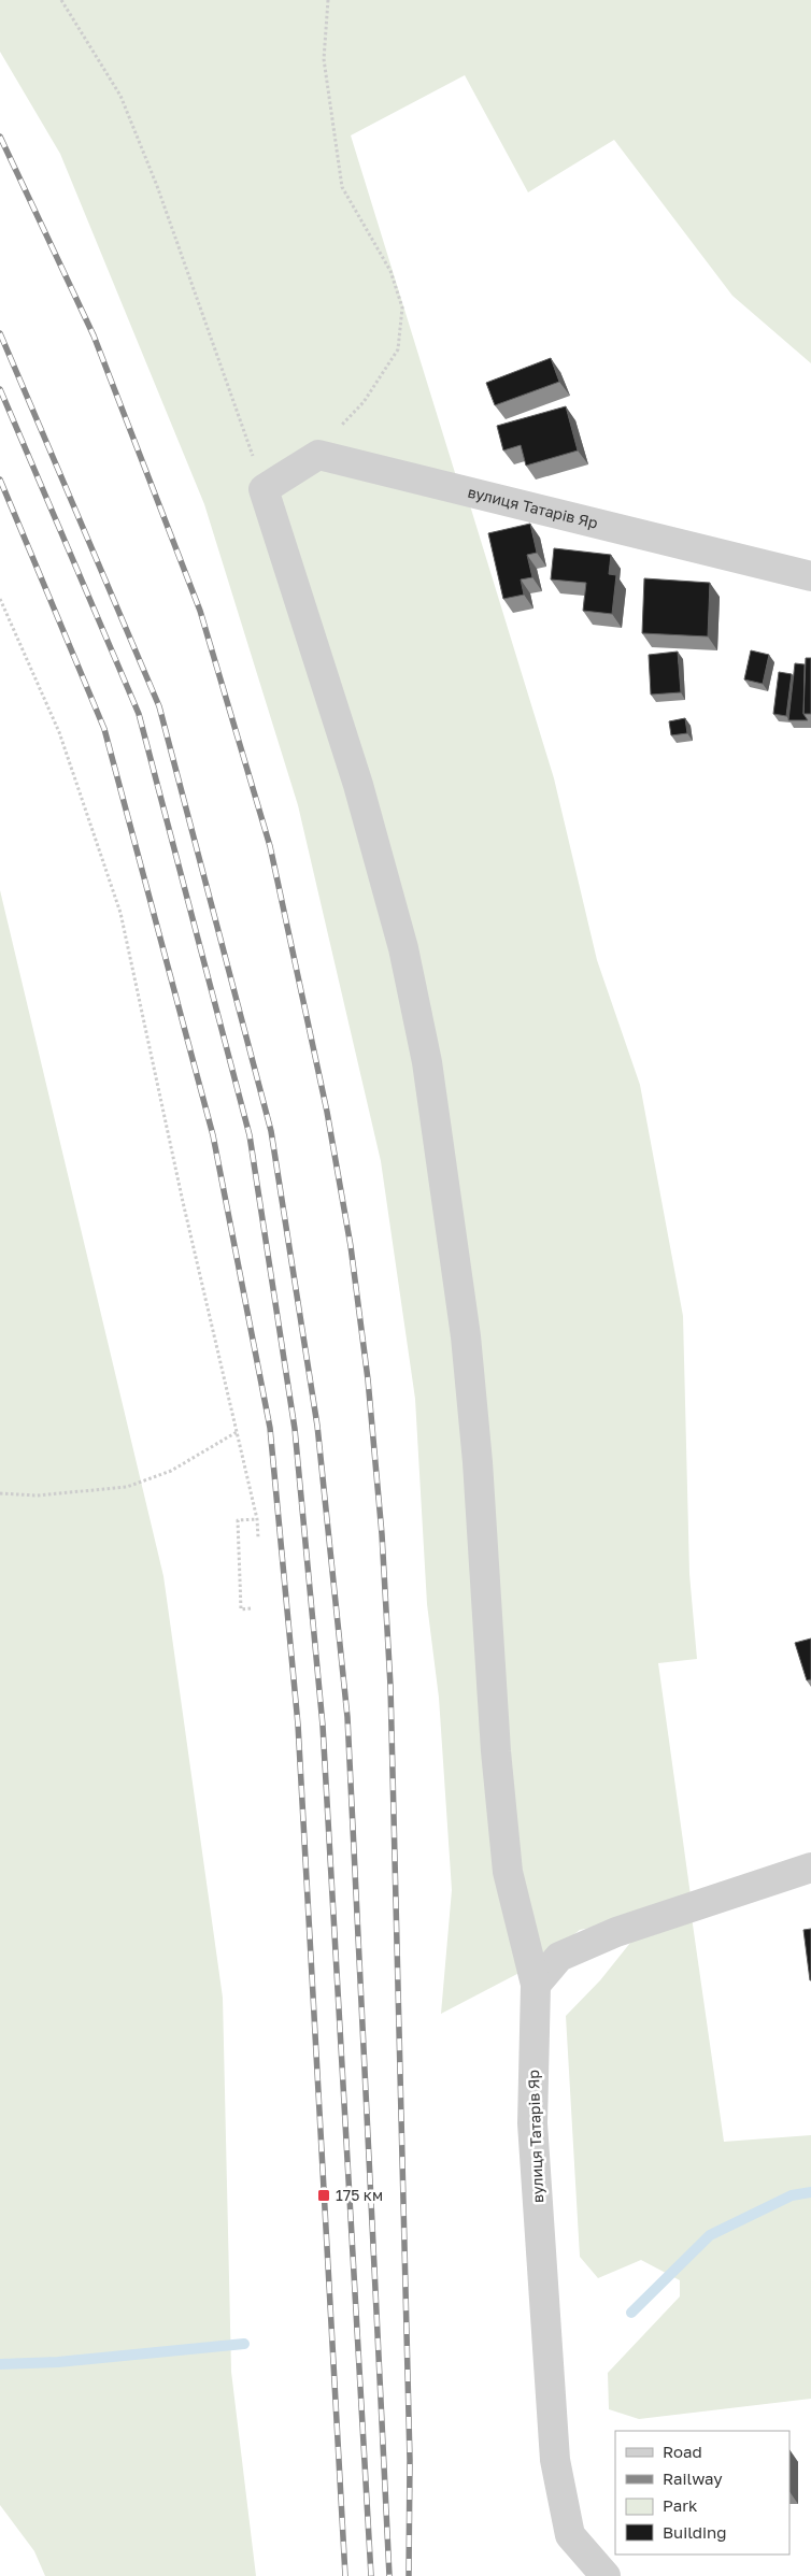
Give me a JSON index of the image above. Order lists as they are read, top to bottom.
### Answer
{
  "streets": {
    "street": ["вулиця Татарів Яр"]
  },
  "places": {
    "transit": ["175 км"]
  },
  "legend": [
    "Road",
    "Railway",
    "Park",
    "Building"
  ]
}
